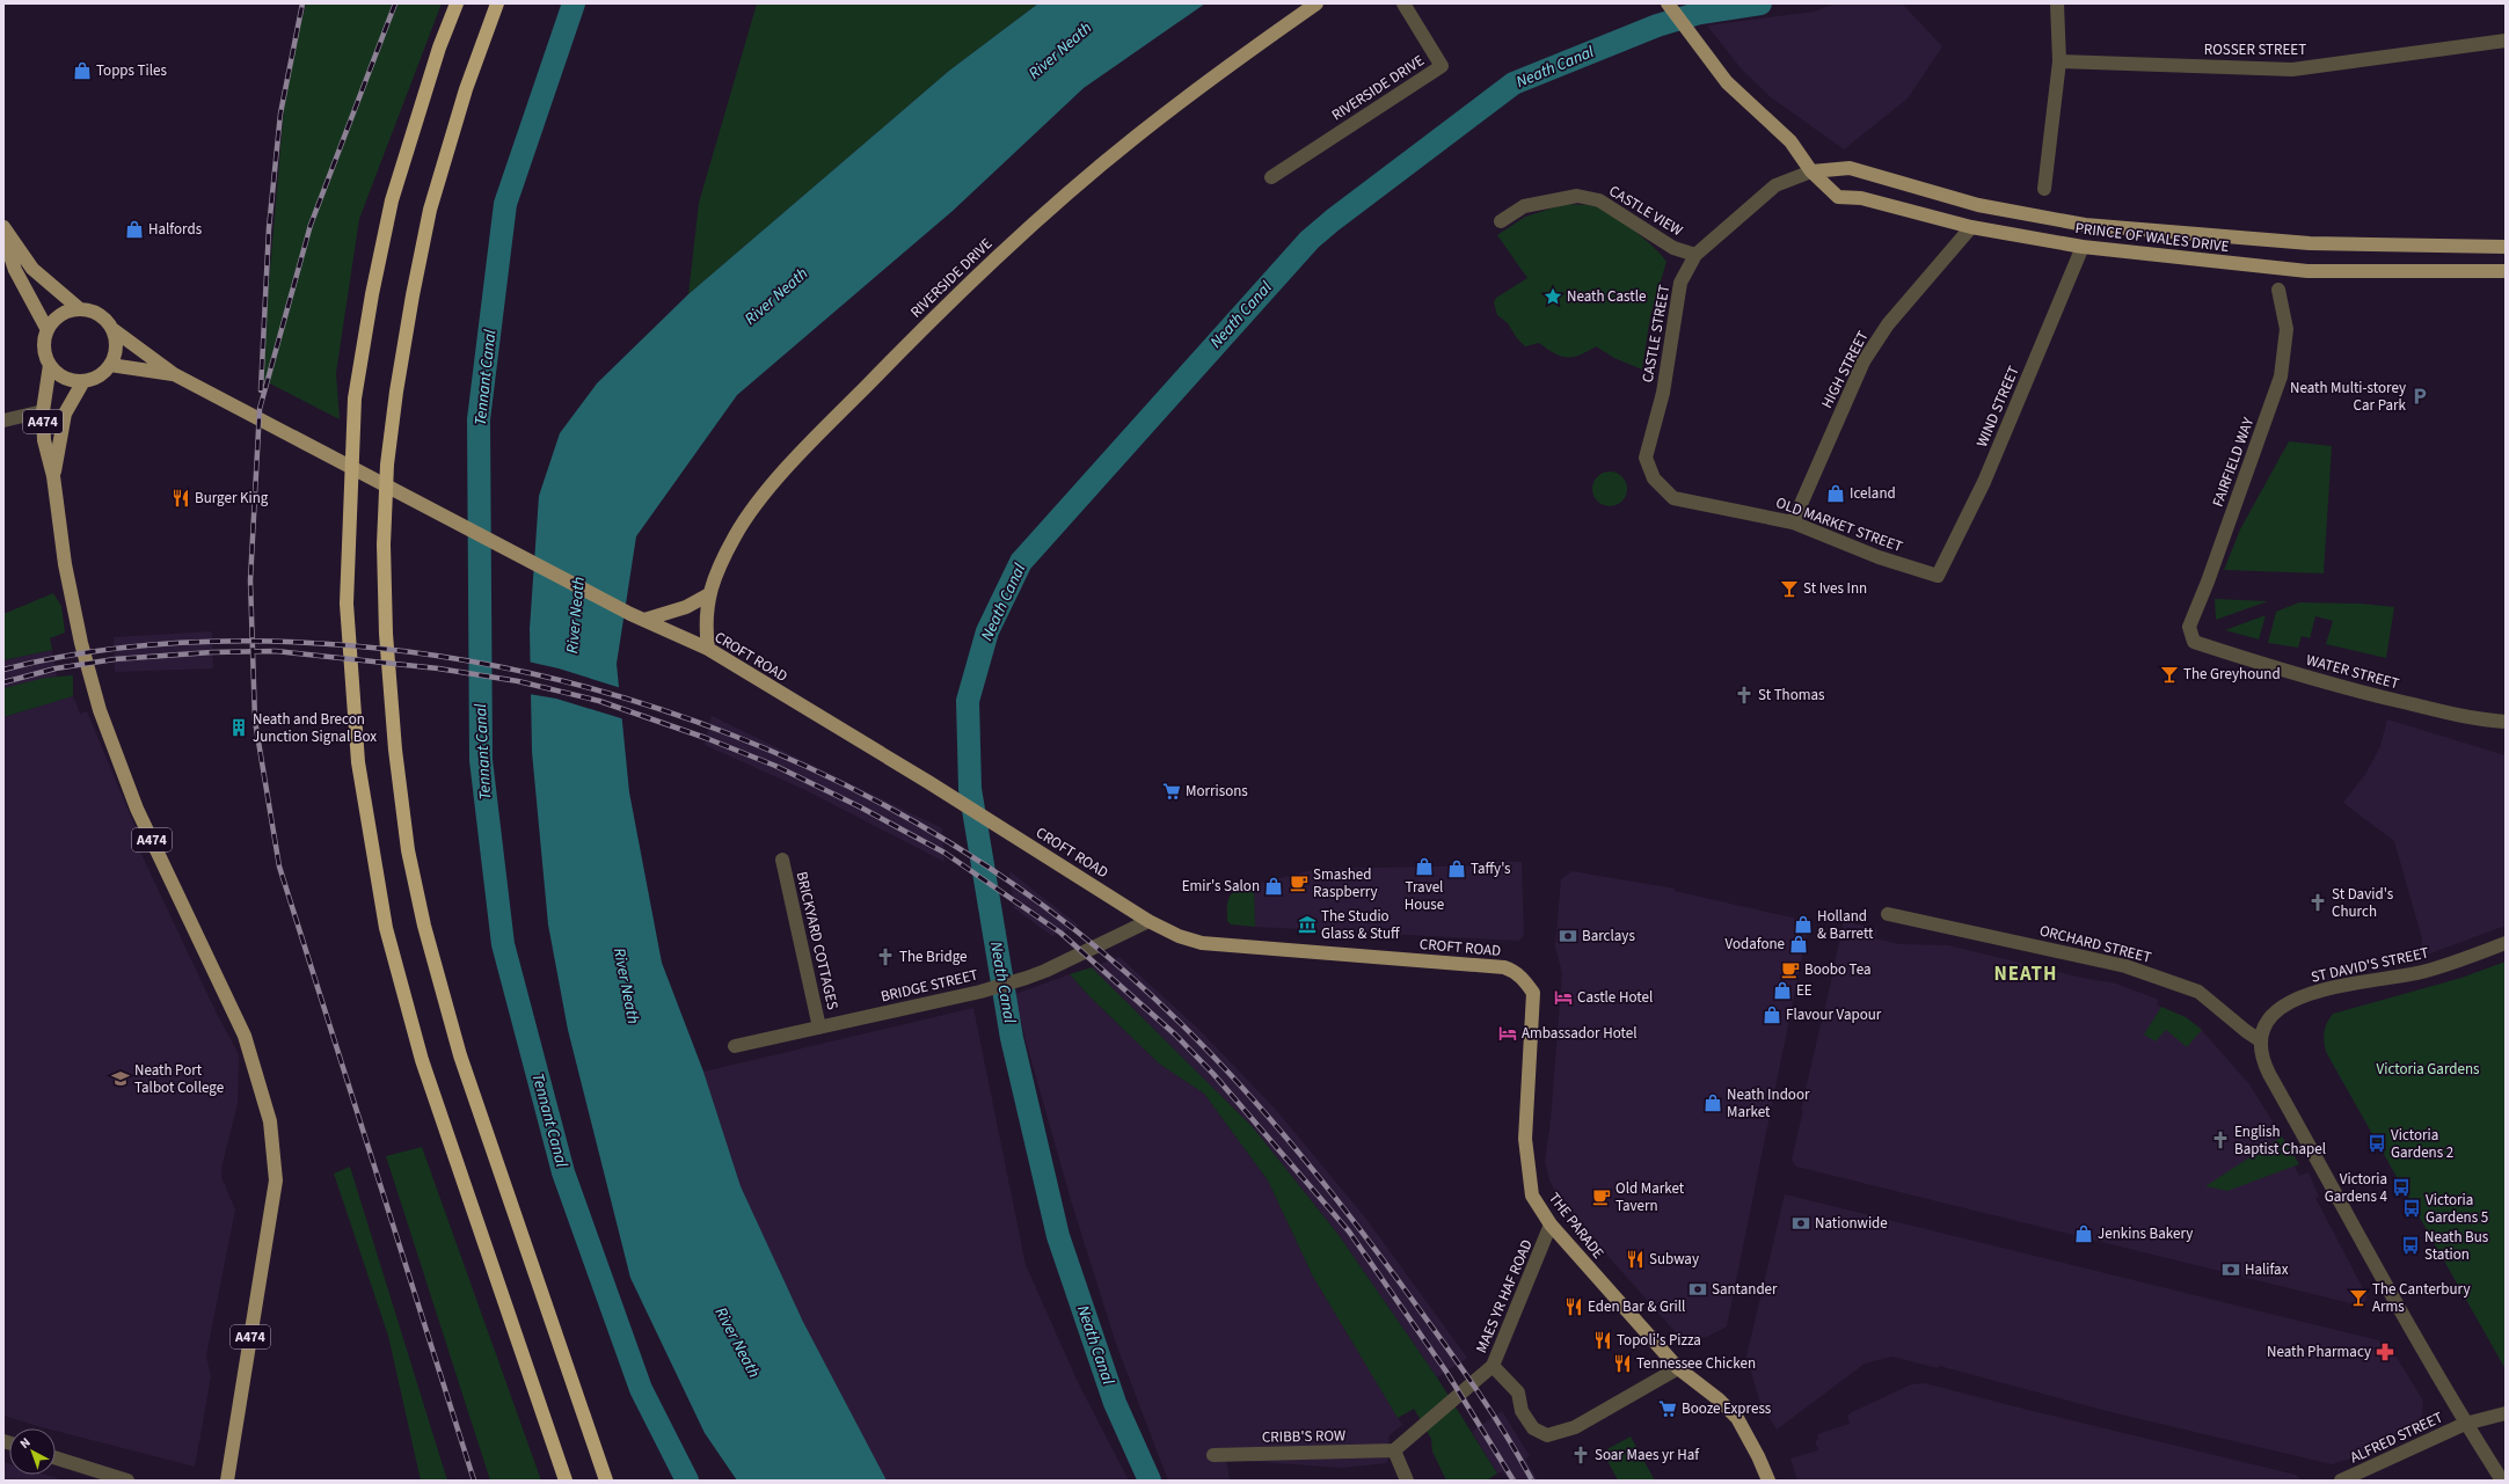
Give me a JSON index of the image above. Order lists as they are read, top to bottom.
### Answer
{
  "streets": {
    "main road": [
      "RIVERSIDE DRIVE",
      "PRINCE OF WALES DRIVE",
      "A474",
      "CROFT ROAD",
      "THE PARADE"
    ],
    "street": [
      "ROSSER STREET",
      "CASTLE VIEW",
      "CASTLE STREET",
      "HIGH STREET",
      "WIND STREET",
      "FAIRFIELD WAY",
      "OLD MARKET STREET",
      "WATER STREET",
      "BRICKYARD COTTAGES",
      "ORCHARD STREET",
      "ST DAVID'S STREET",
      "BRIDGE STREET",
      "MAES YR HAF ROAD",
      "CRIBB'S ROW",
      "ALFRED STREET"
    ]
  },
  "crossings": [
    ["RIVERSIDE DRIVE", "CROFT ROAD"],
    ["CASTLE VIEW", "CASTLE STREET"],
    ["PRINCE OF WALES DRIVE", "CASTLE STREET"],
    ["PRINCE OF WALES DRIVE", "HIGH STREET"],
    ["PRINCE OF WALES DRIVE", "WIND STREET"],
    ["CASTLE STREET", "OLD MARKET STREET"],
    ["HIGH STREET", "OLD MARKET STREET"],
    ["WIND STREET", "OLD MARKET STREET"],
    ["FAIRFIELD WAY", "WATER STREET"],
    ["CROFT ROAD", "BRIDGE STREET"],
    ["CROFT ROAD", "THE PARADE"],
    ["BRICKYARD COTTAGES", "BRIDGE STREET"],
    ["ORCHARD STREET", "ST DAVID'S STREET"],
    ["THE PARADE", "MAES YR HAF ROAD"]
  ],
  "districts": ["NEATH"],
  "water": ["River Neath", "Neath Canal", "Tennant Canal"],
  "parks": ["Victoria Gardens"],
  "places": {
    "shop": [
      "Topps Tiles",
      "Halfords",
      "Iceland",
      "Travel House",
      "Taffy's",
      "Emir's Salon",
      "Holland & Barrett",
      "Vodafone",
      "EE",
      "Flavour Vapour",
      "Neath Indoor Market",
      "Jenkins Bakery"
    ],
    "place": ["Neath Castle"],
    "parking": ["Neath Multi-storey Car Park"],
    "restaurant": [
      "Burger King",
      "Subway",
      "Eden Bar & Grill",
      "Topoli's Pizza",
      "Tennessee Chicken"
    ],
    "bar": ["St Ives Inn", "The Greyhound", "The Canterbury Arms"],
    "church": [
      "St Thomas",
      "St David's Church",
      "The Bridge",
      "English Baptist Chapel",
      "Soar Maes yr Haf"
    ],
    "building": ["Neath and Brecon Junction Signal Box"],
    "supermarket": ["Morrisons", "Booze Express"],
    "cafe": ["Smashed Raspberry", "Boobo Tea", "Old Market Tavern"],
    "museum": ["The Studio Glass & Stuff"],
    "bank": [
      "Barclays",
      "Nationwide",
      "Halifax",
      "Santander"
    ],
    "hotel": ["Castle Hotel", "Ambassador Hotel"],
    "school or university": ["Neath Port Talbot College"],
    "bus stop": [
      "Victoria Gardens 2",
      "Victoria Gardens 4",
      "Victoria Gardens 5",
      "Neath Bus Station"
    ],
    "pharmacy": ["Neath Pharmacy"]
  },
  "north": "top left"
}
